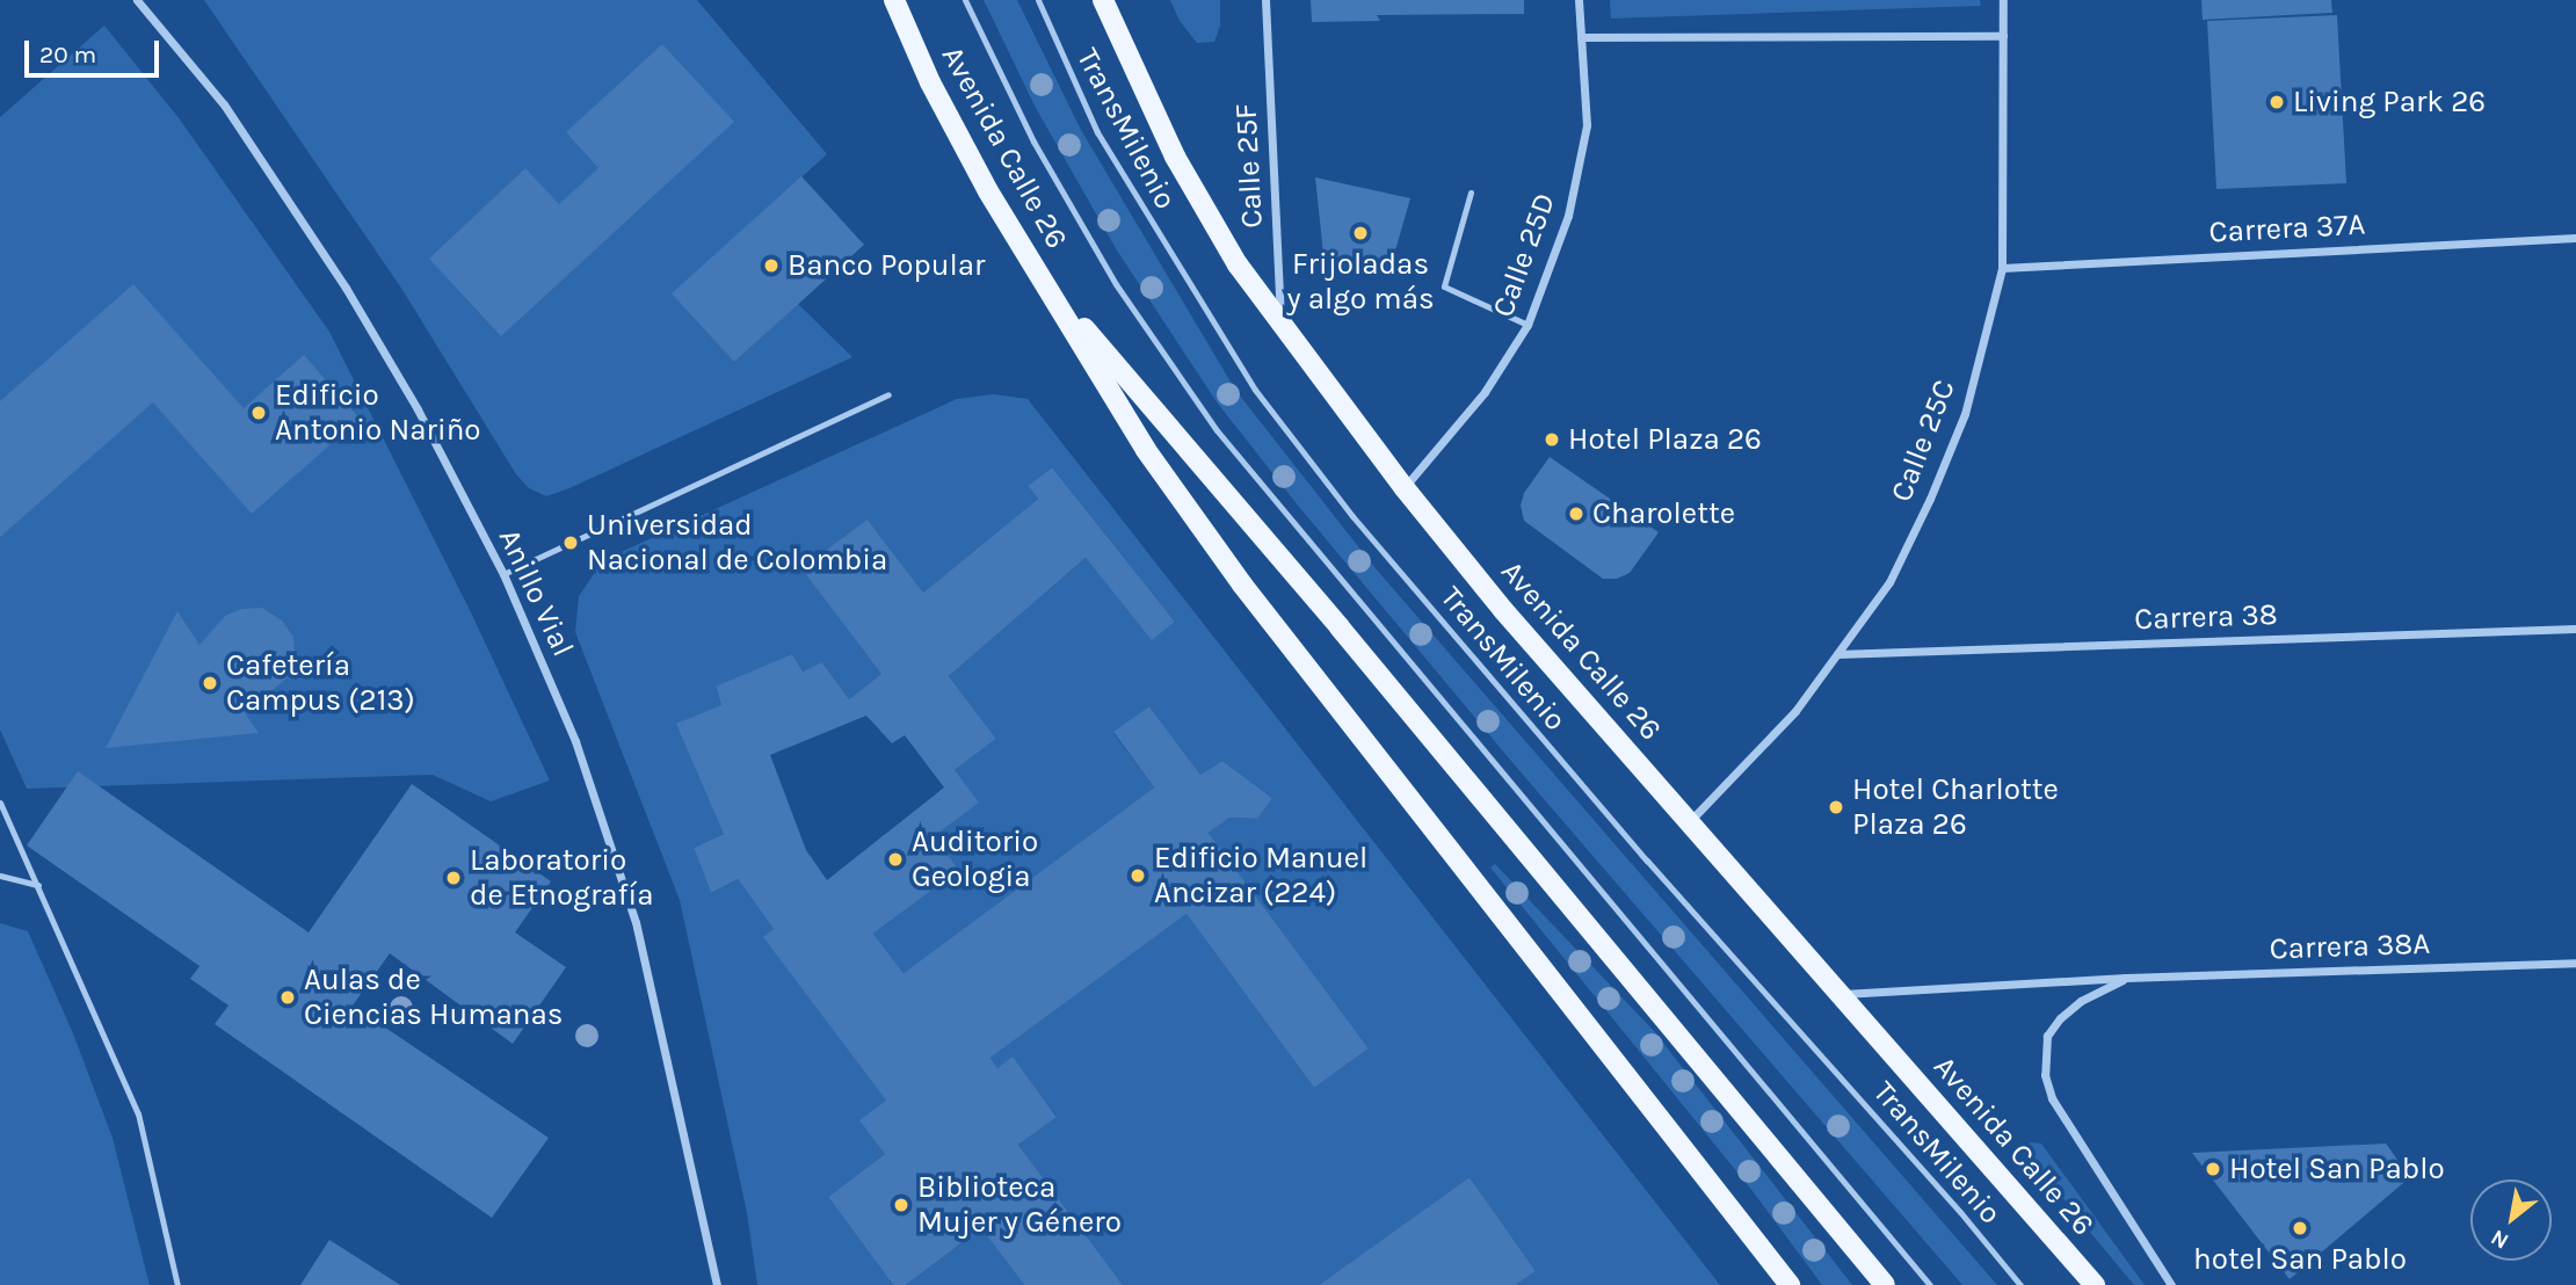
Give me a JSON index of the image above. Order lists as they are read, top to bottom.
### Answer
{
  "streets": {
    "main road": ["Avenida Calle 26"],
    "street": [
      "Calle 25F",
      "Carrera 37A",
      "Calle 25D",
      "Calle 25C",
      "Anillo Vial",
      "Carrera 38",
      "Carrera 38A"
    ],
    "lane": ["TransMilenio"]
  },
  "crossings": [
    ["Avenida Calle 26", "Calle 25F"],
    ["Avenida Calle 26", "Calle 25D"],
    ["Avenida Calle 26", "Calle 25C"],
    ["Avenida Calle 26", "Carrera 38A"],
    ["Carrera 37A", "Calle 25C"],
    ["Calle 25C", "Carrera 38"]
  ],
  "places": [
    "Living Park 26",
    "Frijoladas y algo más",
    "Banco Popular",
    "Edificio Antonio Nariño",
    "Hotel Plaza 26",
    "Charolette",
    "Universidad Nacional de Colombia",
    "Cafetería Campus (213)",
    "Hotel Charlotte Plaza 26",
    "Auditorio Geologia",
    "Edificio Manuel Ancizar (224)",
    "Laboratorio de Etnografía",
    "Aulas de Ciencias Humanas",
    "Hotel San Pablo",
    "Biblioteca Mujer y Género",
    "hotel San Pablo"
  ],
  "scale_bar": "20 m",
  "north": "bottom left"
}
